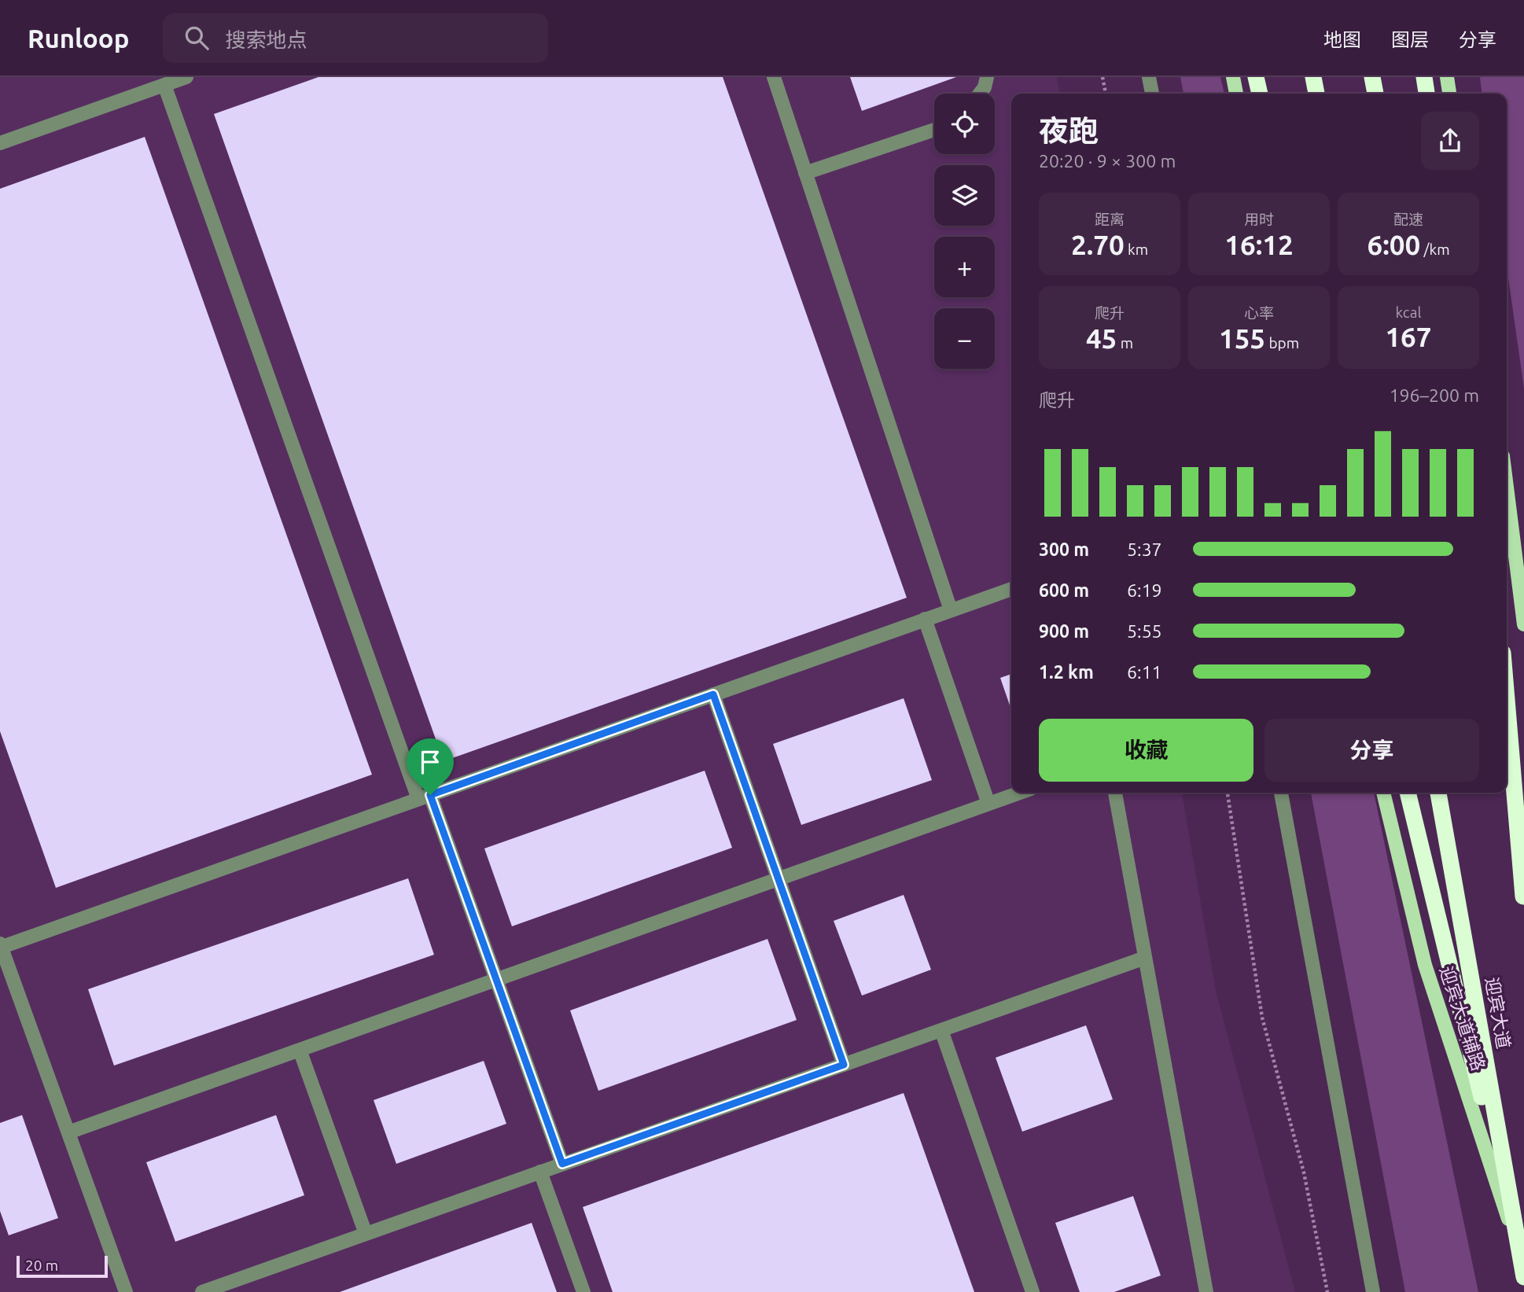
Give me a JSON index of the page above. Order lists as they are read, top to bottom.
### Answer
{
  "streets": {
    "highway": ["迎宾大道"],
    "main road": ["迎宾大道辅路"]
  },
  "crossings": [
    ["迎宾大道", "迎宾大道辅路"]
  ],
  "scale_bar": "20 m",
  "page": {
    "header": "Runloop",
    "search": "搜索地点",
    "nav": ["地图", "图层", "分享"],
    "map_buttons": ["+", "−"],
    "heading": ["夜跑", "20:20 · 9 × 300 m"],
    "stats": [
      ["距离", "2.70 km"],
      ["用时", "16:12"],
      ["配速", "6:00 /km"],
      ["爬升", "45 m"],
      ["心率", "155 bpm"],
      ["kcal", "167"]
    ],
    "chart": ["爬升", "196–200 m"],
    "list": [
      {
        "name": "300 m",
        "note": "5:37"
      },
      {
        "name": "600 m",
        "note": "6:19"
      },
      {
        "name": "900 m",
        "note": "5:55"
      },
      {
        "name": "1.2 km",
        "note": "6:11"
      }
    ],
    "buttons": ["收藏", "分享"],
    "scale": "20 m"
  }
}
